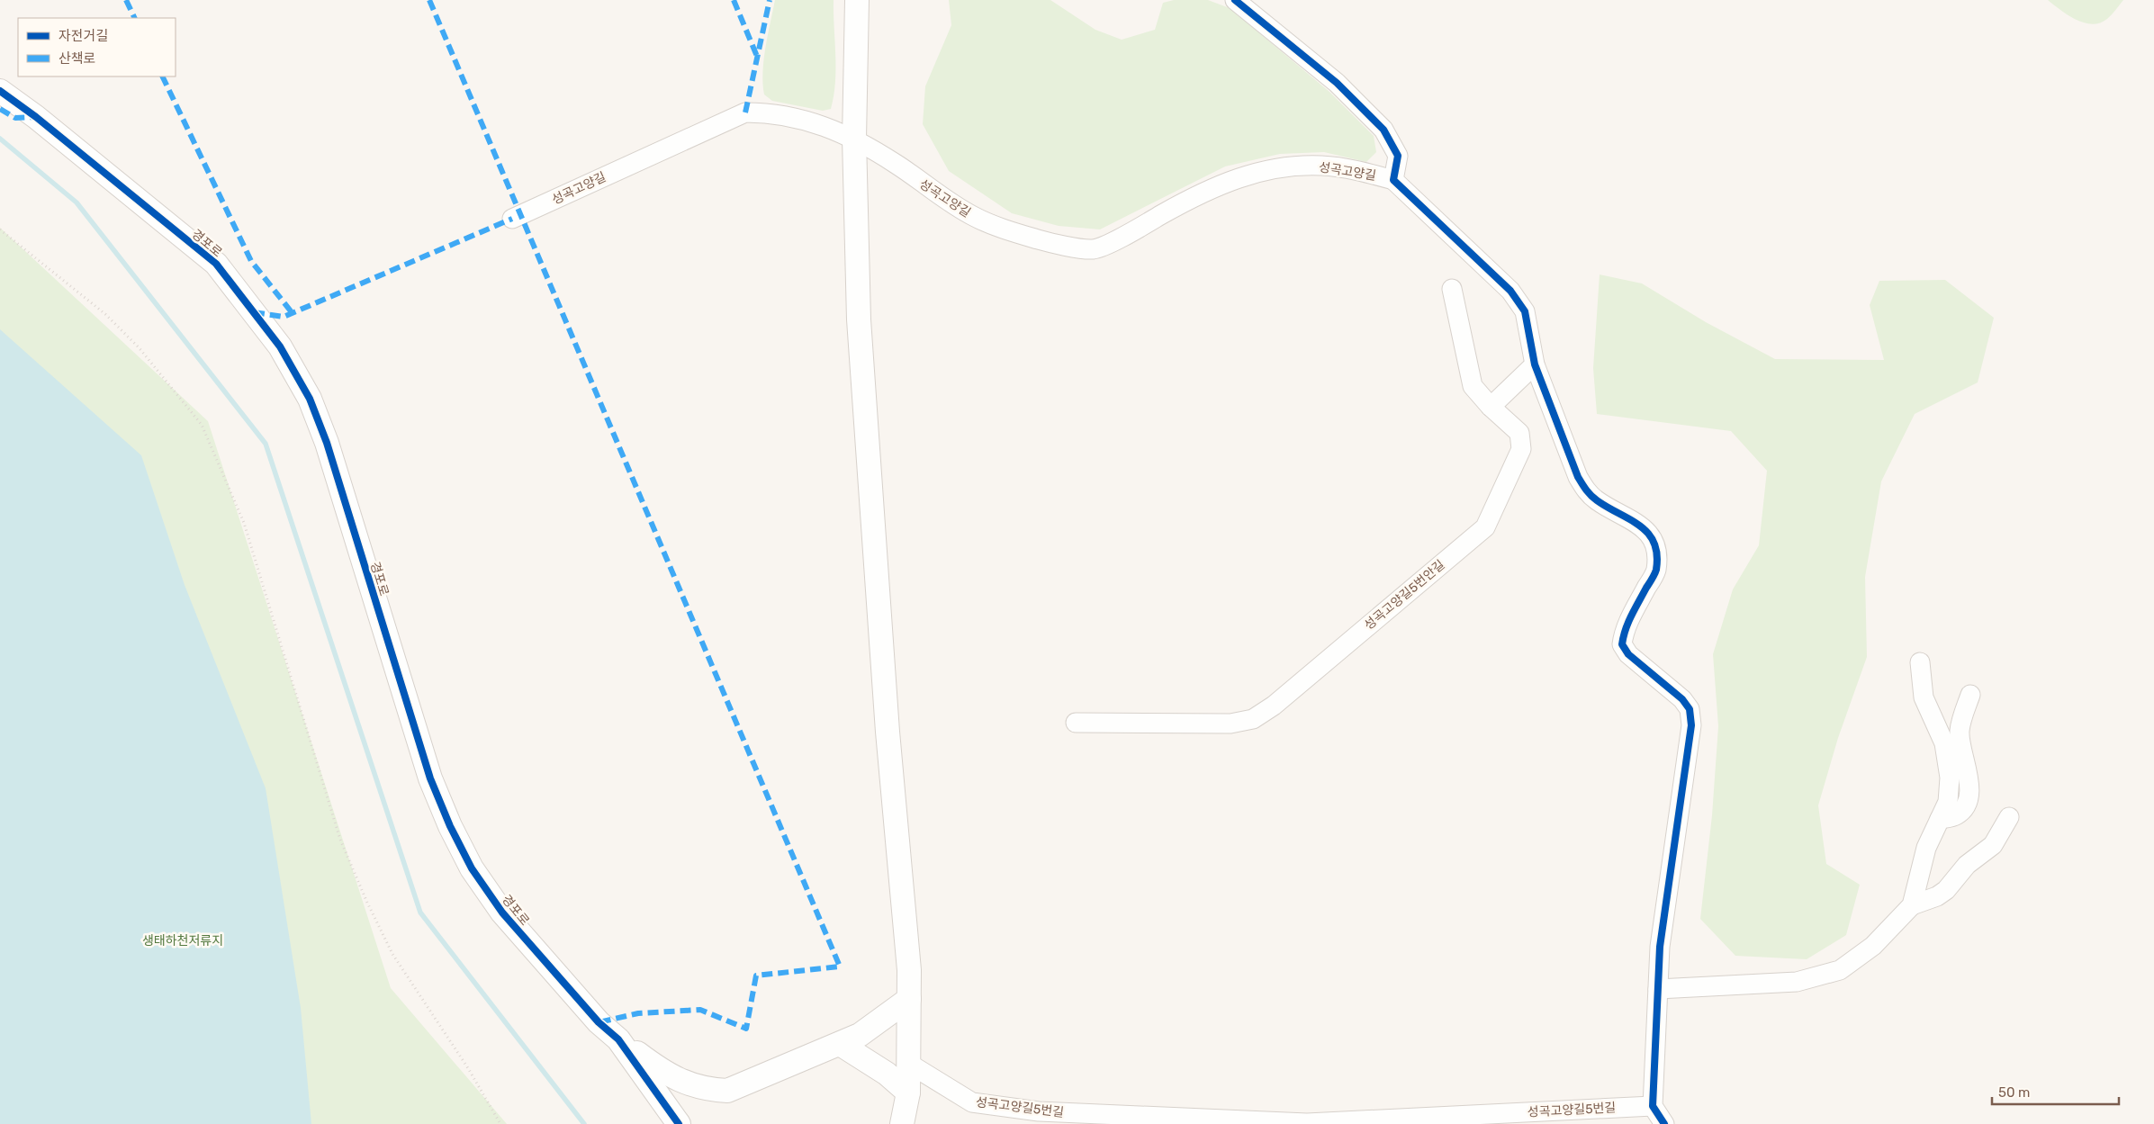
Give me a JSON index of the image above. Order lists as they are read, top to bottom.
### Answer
{
  "streets": {
    "street": [
      "성곡고양길",
      "경포로",
      "성곡고양길5번안길",
      "성곡고양길5번길"
    ]
  },
  "parks": ["생태하천저류지"],
  "legend": ["자전거길", "산책로"],
  "scale_bar": "50 m"
}
